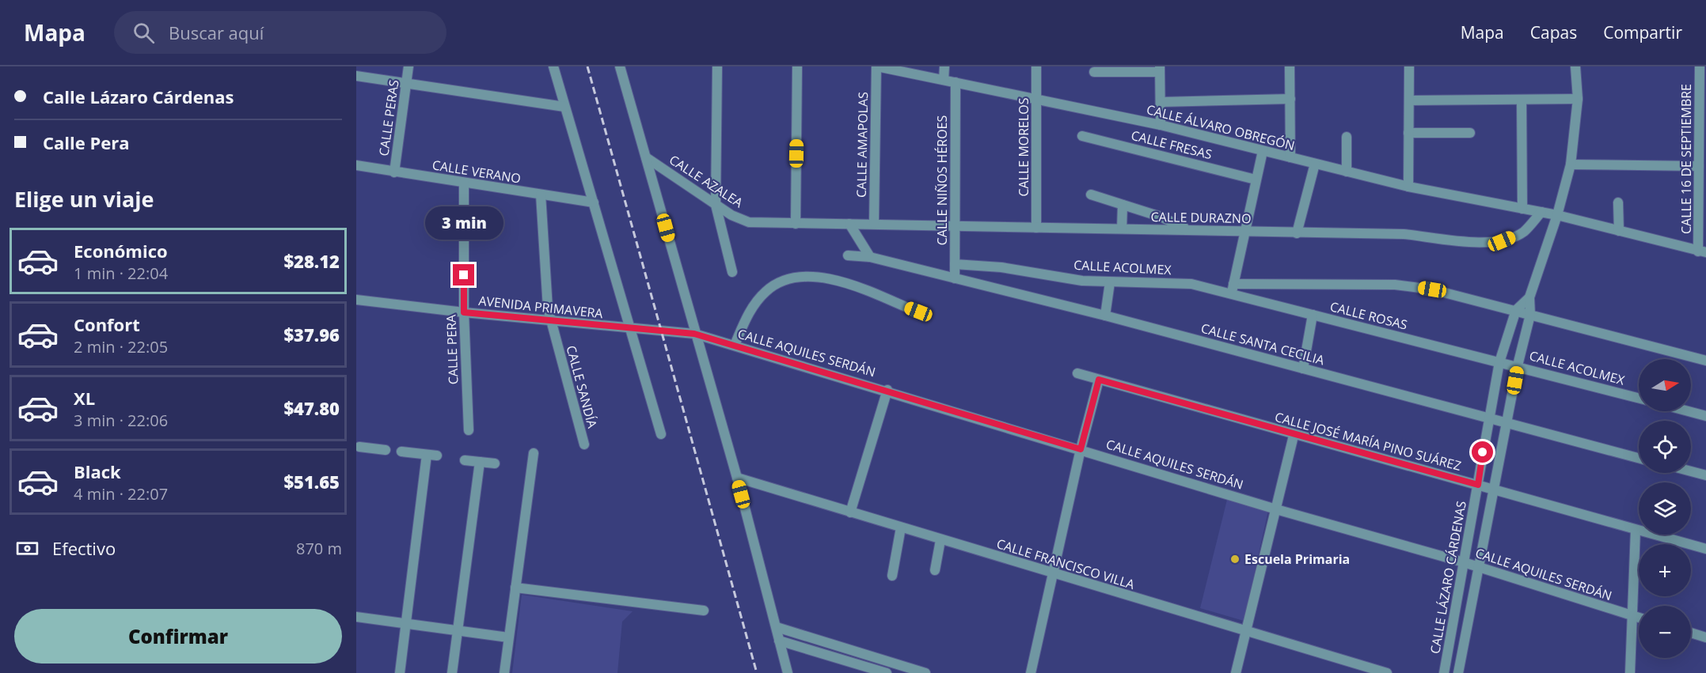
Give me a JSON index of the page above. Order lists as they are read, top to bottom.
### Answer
{
  "streets": {
    "street": [
      "CALLE PERAS",
      "CALLE ÁLVARO OBREGÓN",
      "CALLE AMAPOLAS",
      "CALLE FRESAS",
      "CALLE MORELOS",
      "CALLE 16 DE SEPTIEMBRE",
      "CALLE VERANO",
      "CALLE NIÑOS HÉROES",
      "CALLE AZALEA",
      "CALLE DURAZNO",
      "CALLE ACOLMEX",
      "AVENIDA PRIMAVERA",
      "CALLE ROSAS",
      "CALLE SANTA CECILIA",
      "CALLE PERA",
      "CALLE AQUILES SERDÁN",
      "CALLE SANDÍA",
      "CALLE JOSÉ MARÍA PINO SUÁREZ",
      "CALLE FRANCISCO VILLA",
      "CALLE LÁZARO CÁRDENAS"
    ]
  },
  "crossings": [
    ["CALLE PERAS", "CALLE VERANO"],
    ["CALLE ÁLVARO OBREGÓN", "CALLE AMAPOLAS"],
    ["CALLE ÁLVARO OBREGÓN", "CALLE MORELOS"],
    ["CALLE ÁLVARO OBREGÓN", "CALLE 16 DE SEPTIEMBRE"],
    ["CALLE ÁLVARO OBREGÓN", "CALLE NIÑOS HÉROES"],
    ["CALLE ÁLVARO OBREGÓN", "CALLE DURAZNO"],
    ["CALLE ÁLVARO OBREGÓN", "CALLE LÁZARO CÁRDENAS"],
    ["CALLE AMAPOLAS", "CALLE DURAZNO"],
    ["CALLE MORELOS", "CALLE DURAZNO"],
    ["CALLE VERANO", "CALLE PERA"],
    ["CALLE VERANO", "CALLE SANDÍA"],
    ["CALLE NIÑOS HÉROES", "CALLE DURAZNO"],
    ["CALLE NIÑOS HÉROES", "CALLE ACOLMEX"],
    ["CALLE NIÑOS HÉROES", "CALLE SANTA CECILIA"],
    ["CALLE AZALEA", "CALLE DURAZNO"],
    ["CALLE ACOLMEX", "CALLE ROSAS"],
    ["CALLE ACOLMEX", "CALLE LÁZARO CÁRDENAS"],
    ["AVENIDA PRIMAVERA", "CALLE PERA"],
    ["AVENIDA PRIMAVERA", "CALLE AQUILES SERDÁN"],
    ["AVENIDA PRIMAVERA", "CALLE SANDÍA"],
    ["CALLE ROSAS", "CALLE LÁZARO CÁRDENAS"],
    ["CALLE SANTA CECILIA", "CALLE LÁZARO CÁRDENAS"],
    ["CALLE AQUILES SERDÁN", "CALLE LÁZARO CÁRDENAS"],
    ["CALLE JOSÉ MARÍA PINO SUÁREZ", "CALLE LÁZARO CÁRDENAS"]
  ],
  "places": ["Escuela Primaria"],
  "north": "right",
  "page": {
    "header": "Mapa",
    "search": "Buscar aquí",
    "nav": ["Mapa", "Capas", "Compartir"],
    "banner": ["Calle Lázaro Cárdenas", "Calle Pera"],
    "heading": "Elige un viaje",
    "bubble": "3 min",
    "list": [
      {
        "name": "Económico",
        "note": "1 min · 22:04",
        "value": "$28.12"
      },
      {
        "name": "Confort",
        "note": "2 min · 22:05",
        "value": "$37.96"
      },
      {
        "name": "XL",
        "note": "3 min · 22:06",
        "value": "$47.80"
      },
      {
        "name": "Black",
        "note": "4 min · 22:07",
        "value": "$51.65"
      }
    ],
    "map_buttons": ["+", "−"],
    "pay": ["Efectivo", "870 m"],
    "buttons": "Confirmar"
  }
}
